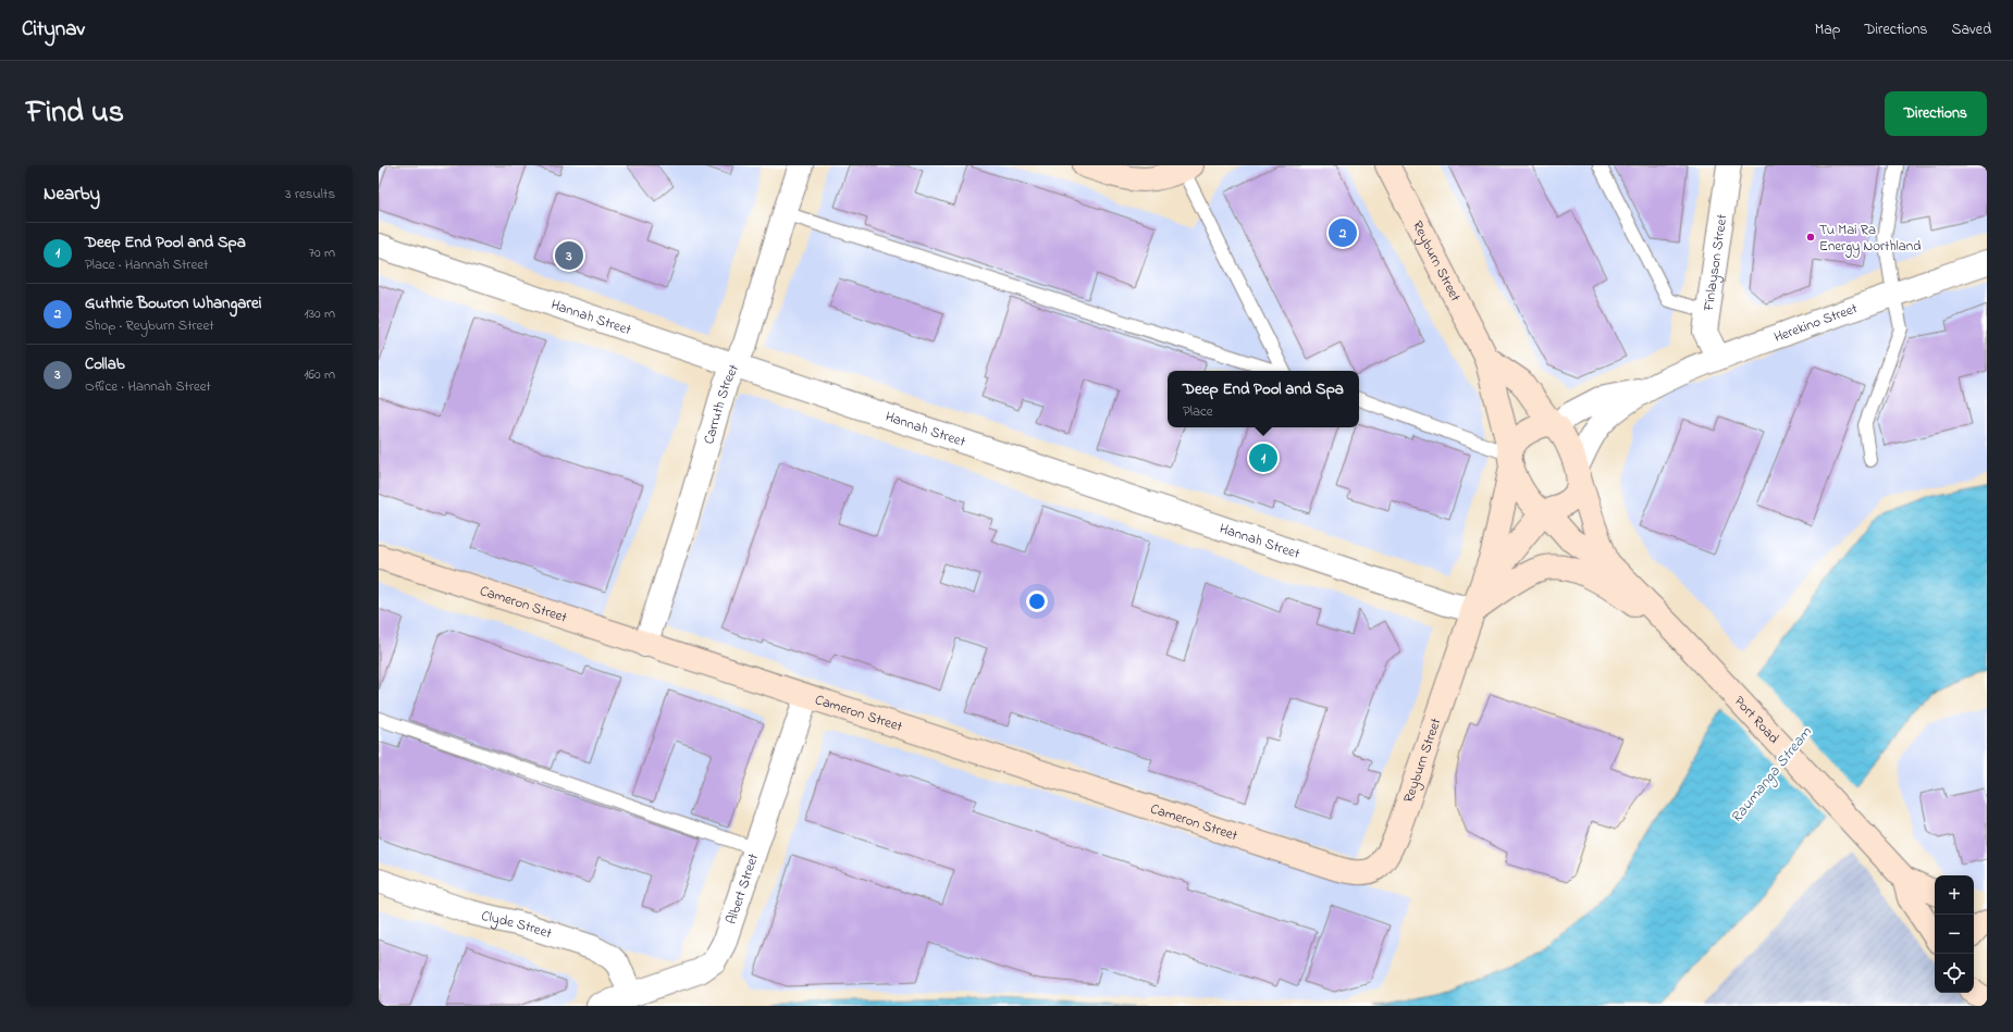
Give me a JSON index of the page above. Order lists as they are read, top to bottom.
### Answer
{
  "streets": {
    "street": [
      "Reyburn Street",
      "Finlayson Street",
      "Hannah Street",
      "Herekino Street",
      "Carruth Street",
      "Cameron Street",
      "Port Road",
      "Albert Street",
      "Clyde Street"
    ]
  },
  "crossings": [
    ["Reyburn Street", "Hannah Street"],
    ["Reyburn Street", "Herekino Street"],
    ["Reyburn Street", "Cameron Street"],
    ["Reyburn Street", "Port Road"],
    ["Finlayson Street", "Herekino Street"],
    ["Hannah Street", "Carruth Street"],
    ["Herekino Street", "Port Road"],
    ["Carruth Street", "Cameron Street"],
    ["Cameron Street", "Albert Street"],
    ["Albert Street", "Clyde Street"]
  ],
  "water": ["Raumanga Stream"],
  "places": ["Tu Mai Ra Energy Northland"],
  "page": {
    "header": "Citynav",
    "nav": ["Map", "Directions", "Saved"],
    "title": "Find us",
    "buttons": "Directions",
    "heading": ["Nearby", "3 results"],
    "pins": ["2", "3", "1"],
    "list": [
      {
        "mark": "1",
        "name": "Deep End Pool and Spa",
        "note": "Place · Hannah Street",
        "value": "70 m"
      },
      {
        "mark": "2",
        "name": "Guthrie Bowron Whangarei",
        "note": "Shop · Reyburn Street",
        "value": "130 m"
      },
      {
        "mark": "3",
        "name": "Collab",
        "note": "Office · Hannah Street",
        "value": "160 m"
      }
    ],
    "popup": ["Deep End Pool and Spa", "Place"],
    "map_buttons": ["+", "−"]
  }
}
